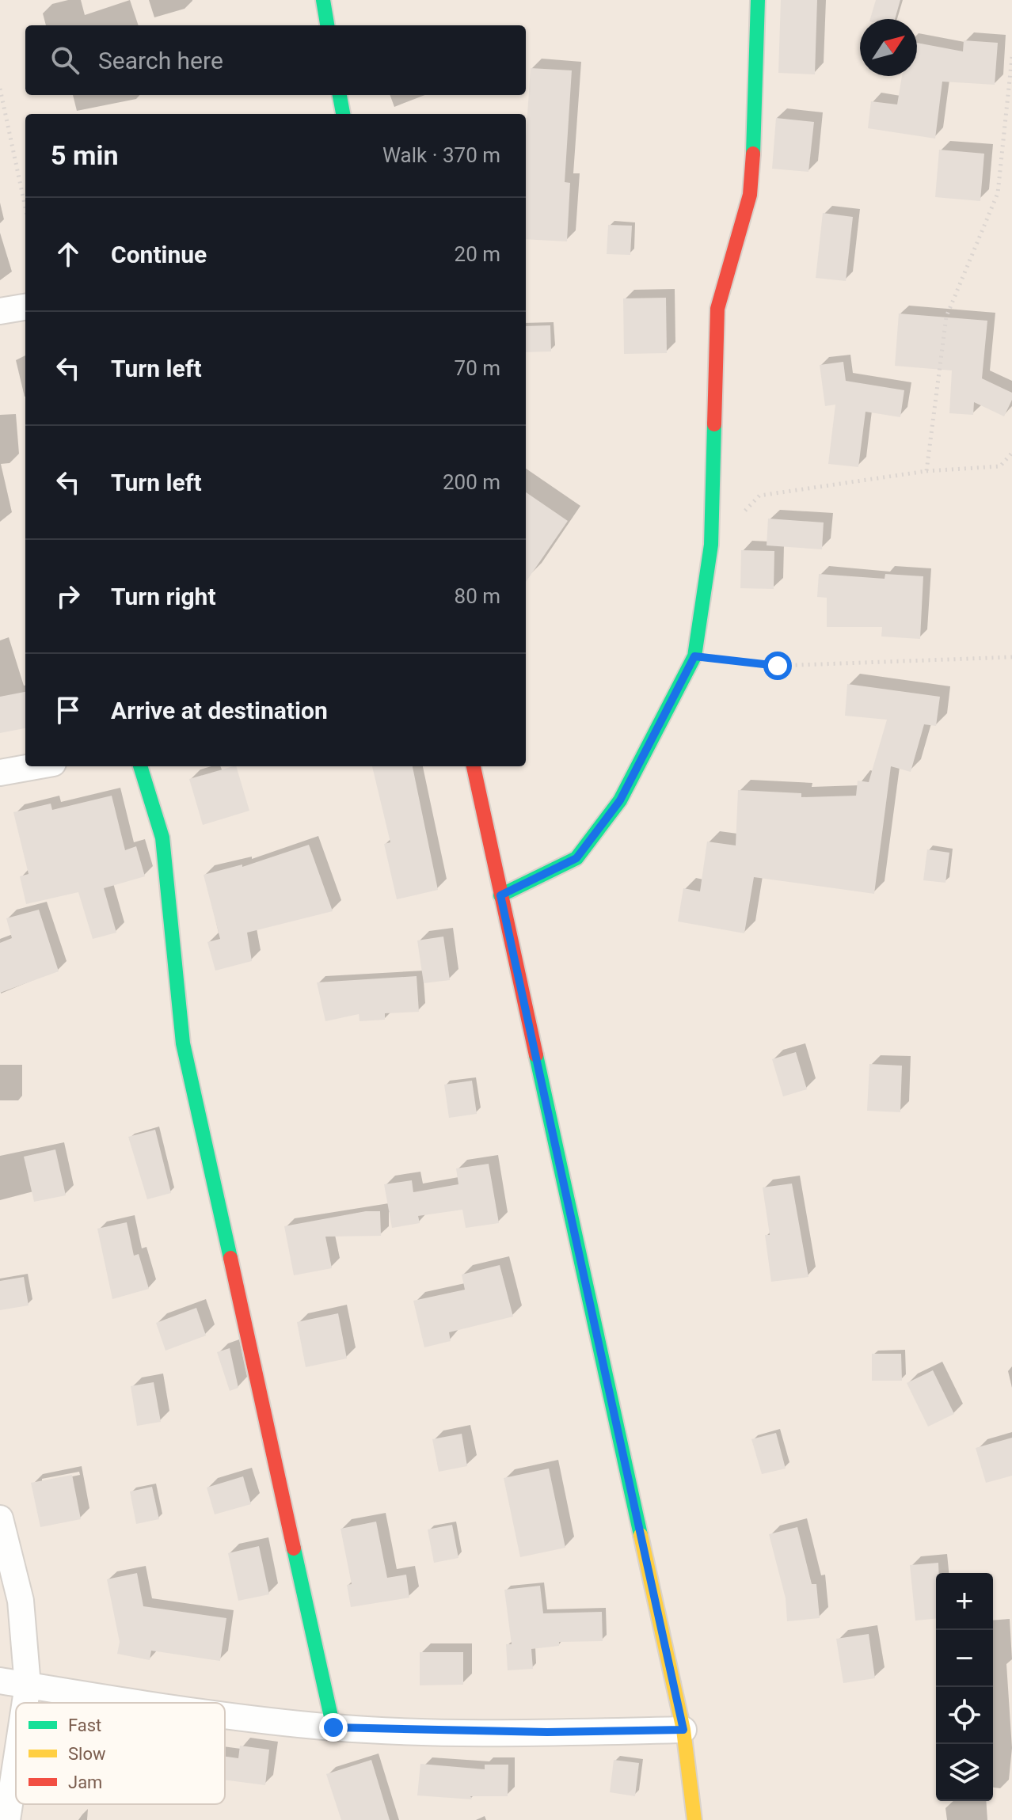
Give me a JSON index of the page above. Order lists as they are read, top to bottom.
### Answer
{
  "legend": ["Fast", "Slow", "Jam"],
  "north": "top right",
  "page": {
    "search": "Search here",
    "heading": ["5 min", "Walk · 370 m"],
    "list": [
      ["Continue", "20 m"],
      ["Turn left", "70 m"],
      ["Turn left", "200 m"],
      ["Turn right", "80 m"],
      "Arrive at destination"
    ],
    "map_buttons": ["+", "−"]
  }
}
